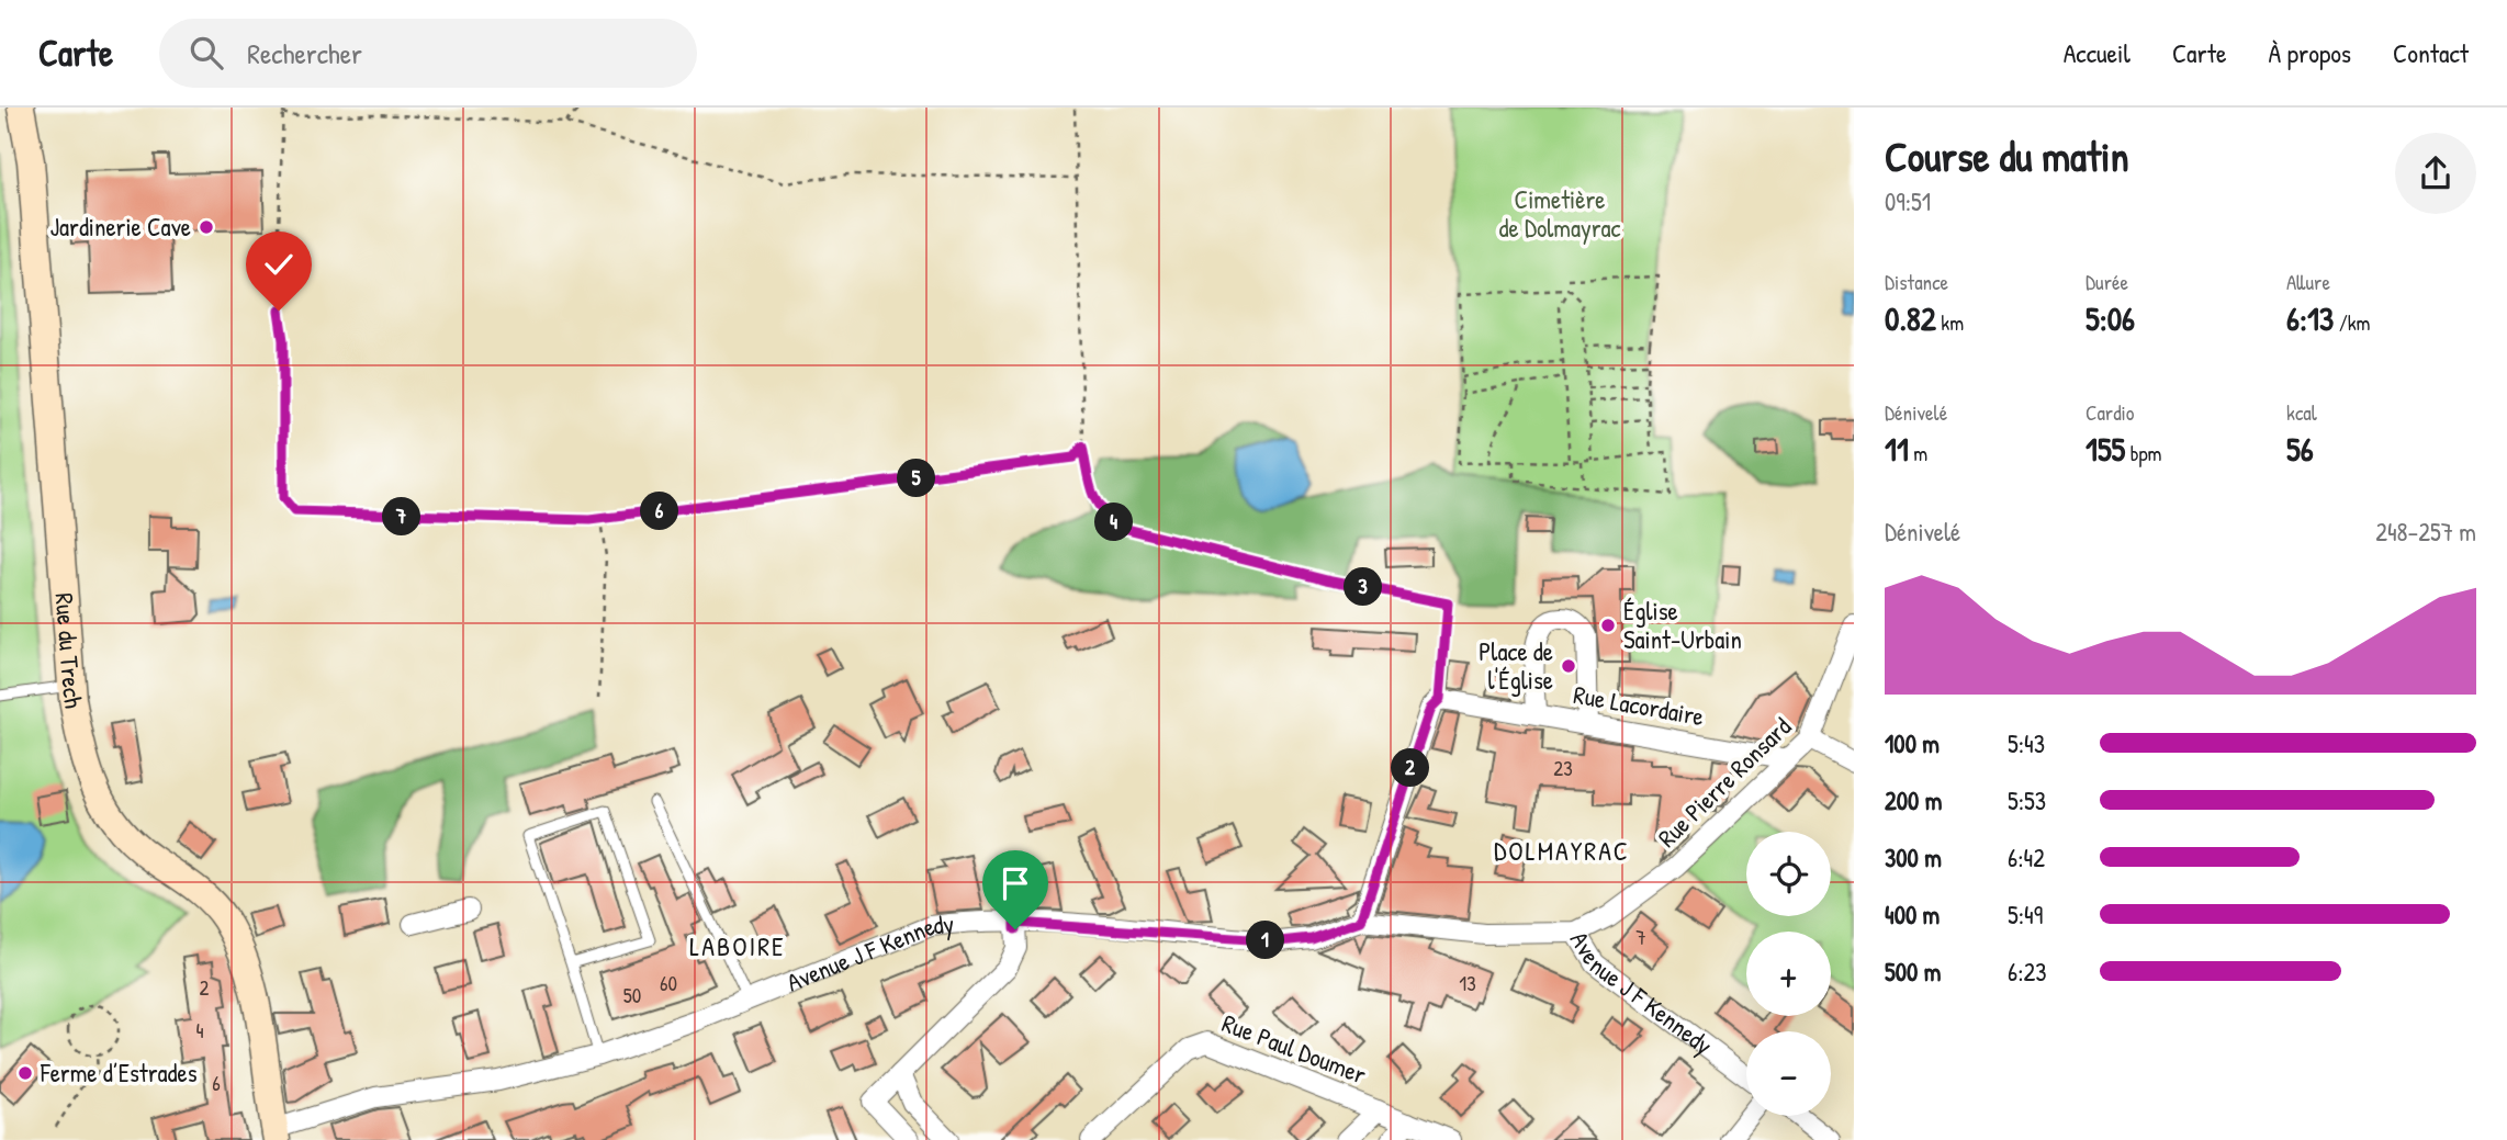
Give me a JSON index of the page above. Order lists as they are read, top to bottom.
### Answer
{
  "streets": {
    "street": [
      "Rue du Trech",
      "Rue Lacordaire",
      "Rue Pierre Ronsard",
      "Avenue J F Kennedy",
      "Rue Paul Doumer"
    ]
  },
  "crossings": [
    ["Rue du Trech", "Avenue J F Kennedy"],
    ["Rue Lacordaire", "Rue Pierre Ronsard"],
    ["Rue Pierre Ronsard", "Avenue J F Kennedy"]
  ],
  "districts": ["DOLMAYRAC", "LABOIRE"],
  "parks": ["Cimetière de Dolmayrac"],
  "places": [
    "Jardinerie Cave",
    "Église Saint-Urbain",
    "Place de l'Église",
    "Ferme d’Estrades"
  ],
  "house_numbers": [
    "23",
    "7",
    "60",
    "13",
    "2",
    "50",
    "4",
    "6"
  ],
  "page": {
    "header": "Carte",
    "search": "Rechercher",
    "nav": [
      "Accueil",
      "Carte",
      "À propos",
      "Contact"
    ],
    "heading": ["Course du matin", "09:51"],
    "stats": [
      ["Distance", "0.82 km"],
      ["Durée", "5:06"],
      ["Allure", "6:13 /km"],
      ["Dénivelé", "11 m"],
      ["Cardio", "155 bpm"],
      ["kcal", "56"]
    ],
    "pins": [
      "5",
      "6",
      "7",
      "4",
      "3",
      "2",
      "1"
    ],
    "chart": ["Dénivelé", "248–257 m"],
    "list": [
      {
        "name": "100 m",
        "note": "5:43"
      },
      {
        "name": "200 m",
        "note": "5:53"
      },
      {
        "name": "300 m",
        "note": "6:42"
      },
      {
        "name": "400 m",
        "note": "5:49"
      },
      {
        "name": "500 m",
        "note": "6:23"
      }
    ],
    "map_buttons": ["+", "−"]
  }
}
